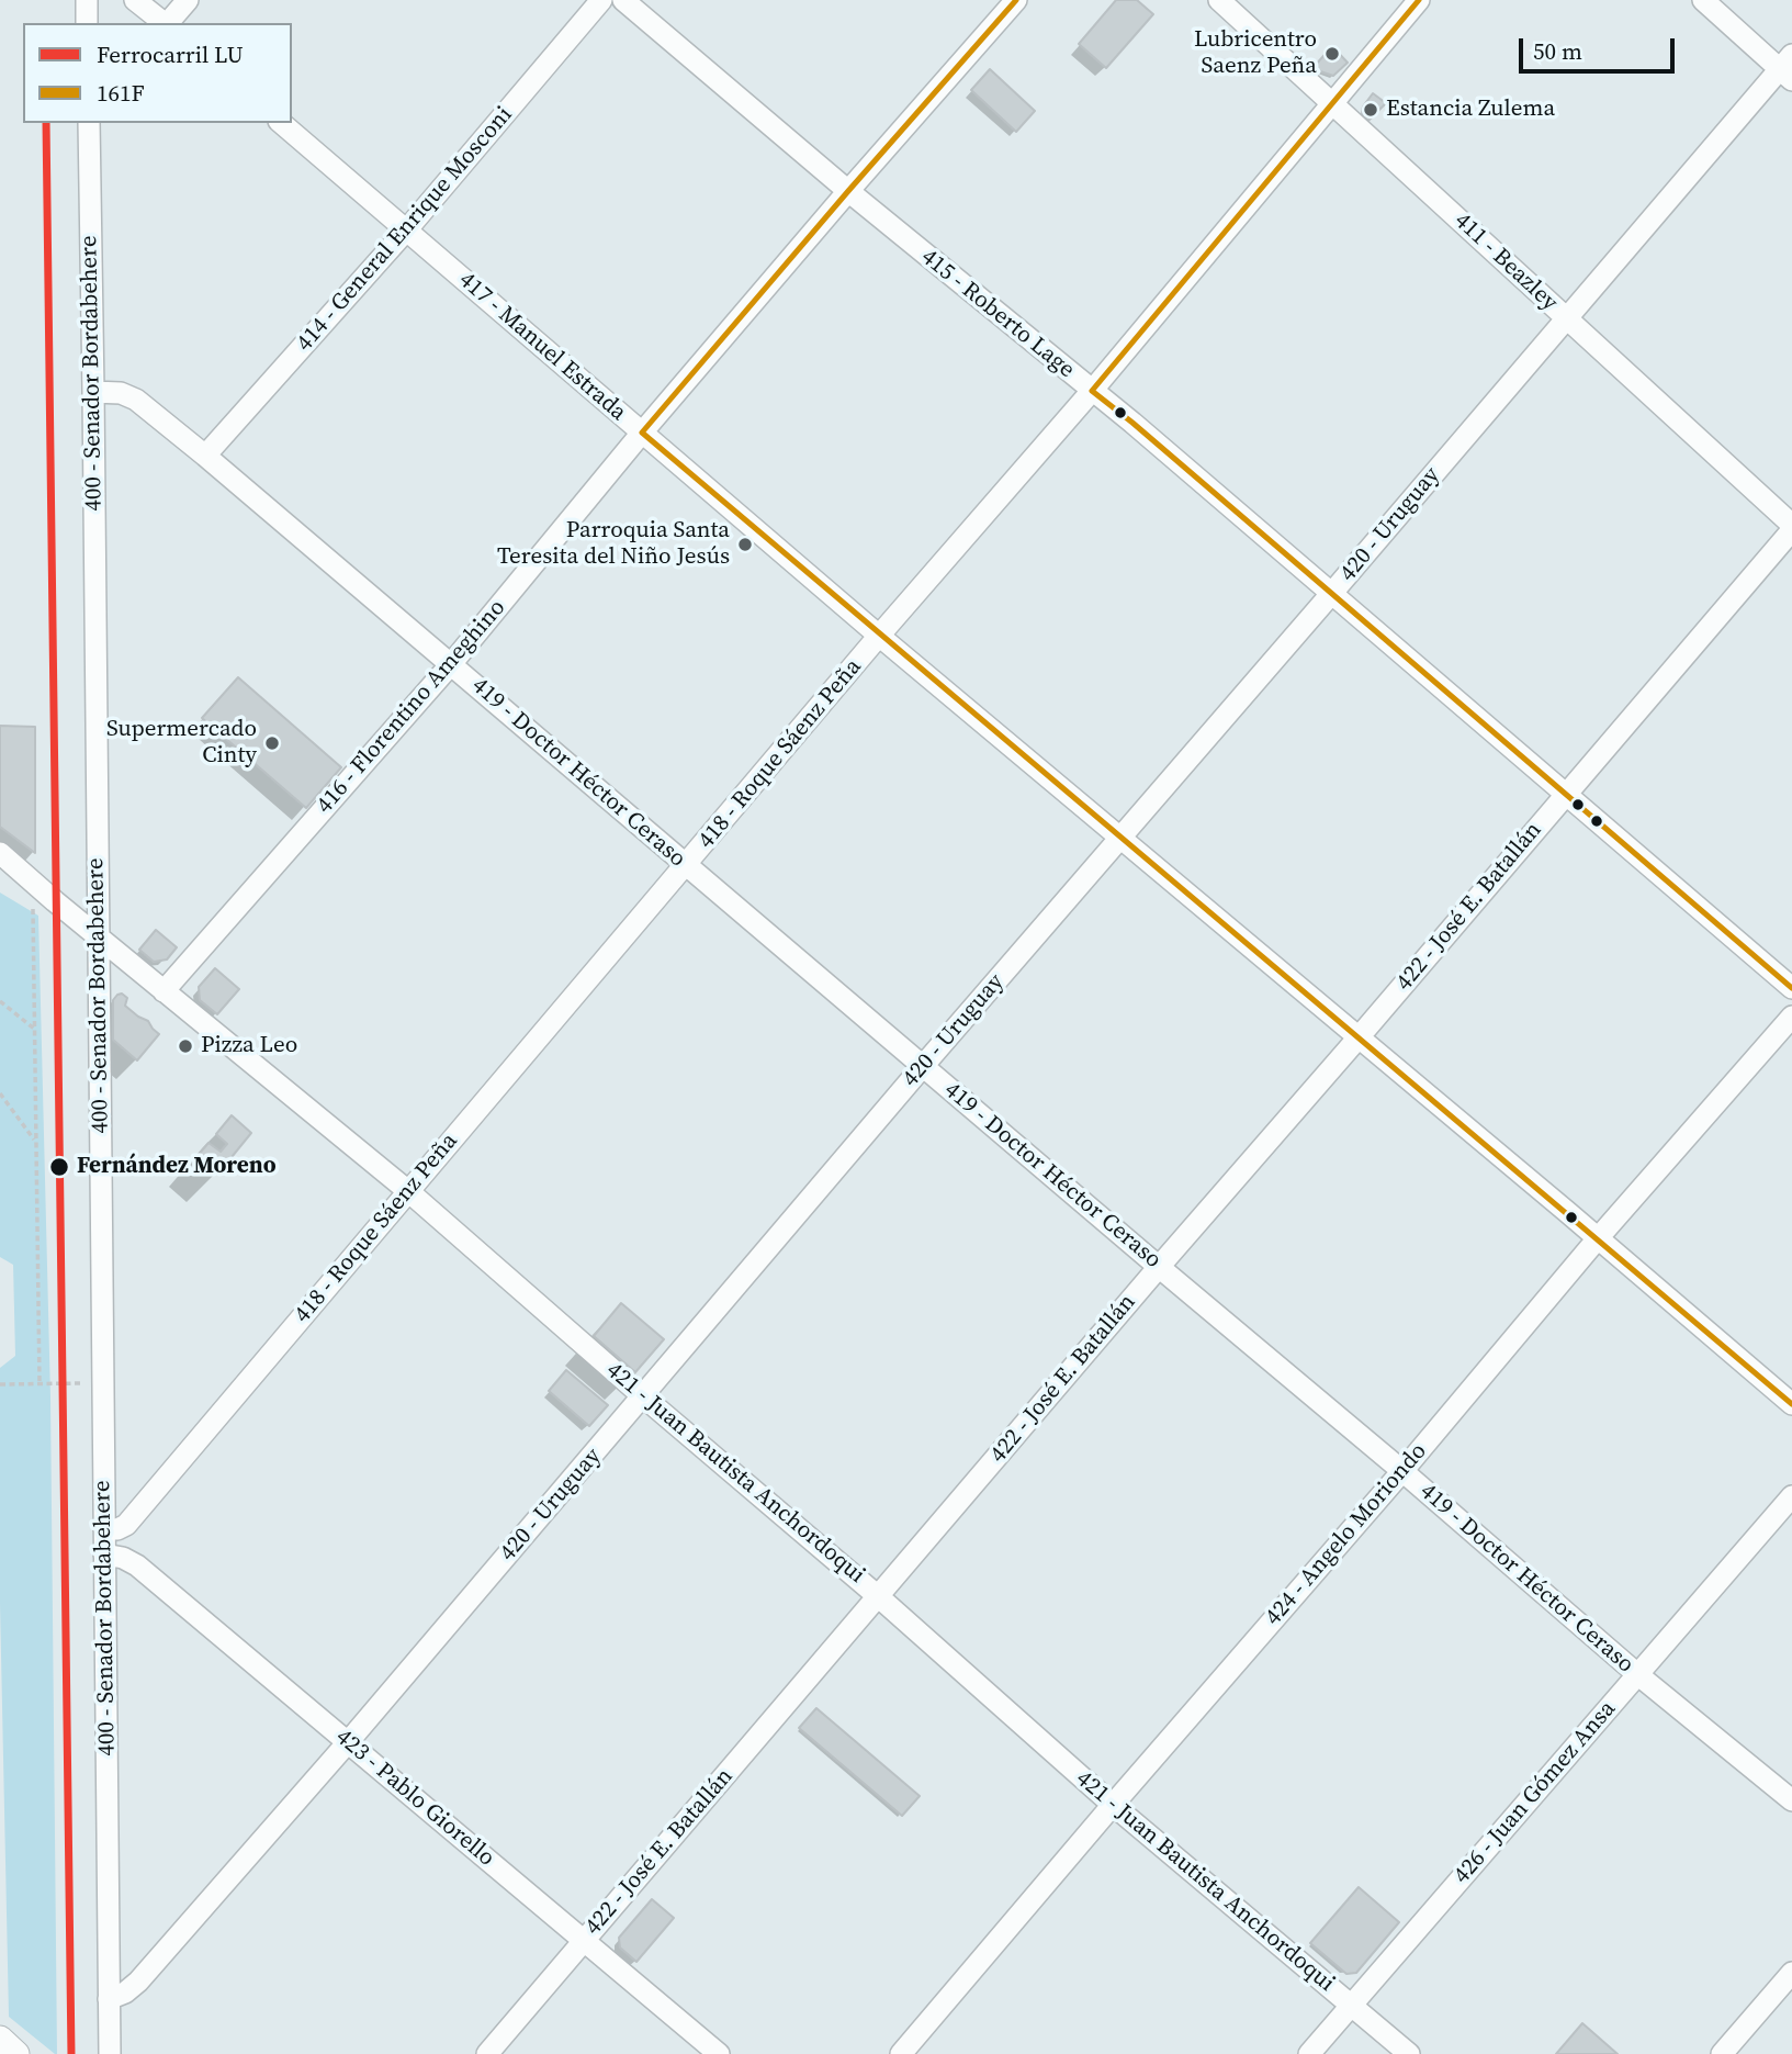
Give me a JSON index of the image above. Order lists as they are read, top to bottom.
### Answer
{
  "streets": {
    "street": [
      "414 - General Enrique Mosconi",
      "411 - Beazley",
      "415 - Roberto Lage",
      "417 - Manuel Estrada",
      "400 - Senador Bordabehere",
      "420 - Uruguay",
      "416 - Florentino Ameghino",
      "418 - Roque Sáenz Peña",
      "419 - Doctor Héctor Ceraso",
      "422 - José E. Batallán",
      "421 - Juan Bautista Anchordoqui",
      "424 - Angelo Moriondo",
      "426 - Juan Gómez Ansa",
      "423 - Pablo Giorello"
    ]
  },
  "crossings": [
    ["414 - General Enrique Mosconi", "417 - Manuel Estrada"],
    ["414 - General Enrique Mosconi", "419 - Doctor Héctor Ceraso"],
    ["411 - Beazley", "420 - Uruguay"],
    ["411 - Beazley", "418 - Roque Sáenz Peña"],
    ["411 - Beazley", "422 - José E. Batallán"],
    ["415 - Roberto Lage", "420 - Uruguay"],
    ["415 - Roberto Lage", "416 - Florentino Ameghino"],
    ["415 - Roberto Lage", "418 - Roque Sáenz Peña"],
    ["415 - Roberto Lage", "422 - José E. Batallán"],
    ["417 - Manuel Estrada", "420 - Uruguay"],
    ["417 - Manuel Estrada", "416 - Florentino Ameghino"],
    ["417 - Manuel Estrada", "418 - Roque Sáenz Peña"],
    ["417 - Manuel Estrada", "422 - José E. Batallán"],
    ["417 - Manuel Estrada", "424 - Angelo Moriondo"],
    ["400 - Senador Bordabehere", "420 - Uruguay"],
    ["400 - Senador Bordabehere", "418 - Roque Sáenz Peña"],
    ["400 - Senador Bordabehere", "419 - Doctor Héctor Ceraso"],
    ["400 - Senador Bordabehere", "421 - Juan Bautista Anchordoqui"],
    ["400 - Senador Bordabehere", "423 - Pablo Giorello"],
    ["420 - Uruguay", "419 - Doctor Héctor Ceraso"],
    ["420 - Uruguay", "421 - Juan Bautista Anchordoqui"],
    ["420 - Uruguay", "423 - Pablo Giorello"],
    ["416 - Florentino Ameghino", "419 - Doctor Héctor Ceraso"],
    ["416 - Florentino Ameghino", "421 - Juan Bautista Anchordoqui"],
    ["418 - Roque Sáenz Peña", "419 - Doctor Héctor Ceraso"],
    ["418 - Roque Sáenz Peña", "421 - Juan Bautista Anchordoqui"],
    ["419 - Doctor Héctor Ceraso", "422 - José E. Batallán"],
    ["419 - Doctor Héctor Ceraso", "424 - Angelo Moriondo"],
    ["419 - Doctor Héctor Ceraso", "426 - Juan Gómez Ansa"],
    ["422 - José E. Batallán", "421 - Juan Bautista Anchordoqui"],
    ["422 - José E. Batallán", "423 - Pablo Giorello"],
    ["421 - Juan Bautista Anchordoqui", "424 - Angelo Moriondo"],
    ["421 - Juan Bautista Anchordoqui", "426 - Juan Gómez Ansa"]
  ],
  "places": [
    "Lubricentro Saenz Peña",
    "Estancia Zulema",
    "Parroquia Santa Teresita del Niño Jesús",
    "Supermercado Cinty",
    "Pizza Leo",
    "Fernández Moreno"
  ],
  "lines": ["transit line 161F", "rail line LU"],
  "legend": ["Ferrocarril LU", "161F"],
  "scale_bar": "50 m"
}
